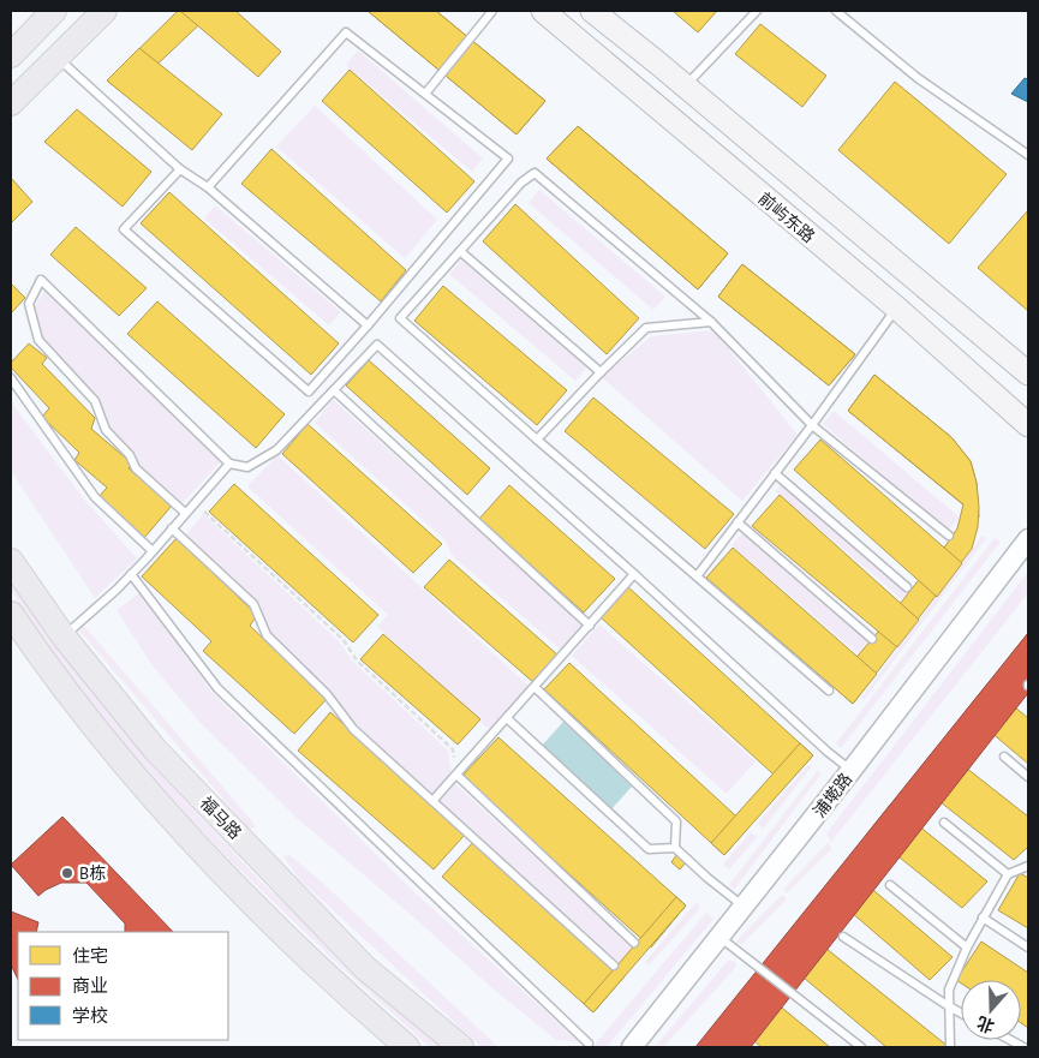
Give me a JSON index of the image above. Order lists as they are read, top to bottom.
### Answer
{
  "streets": {
    "main road": ["前屿东路", "福马路"],
    "street": ["浦墘路"]
  },
  "places": ["B栋"],
  "legend": ["住宅", "商业", "学校"],
  "north": "bottom"
}
